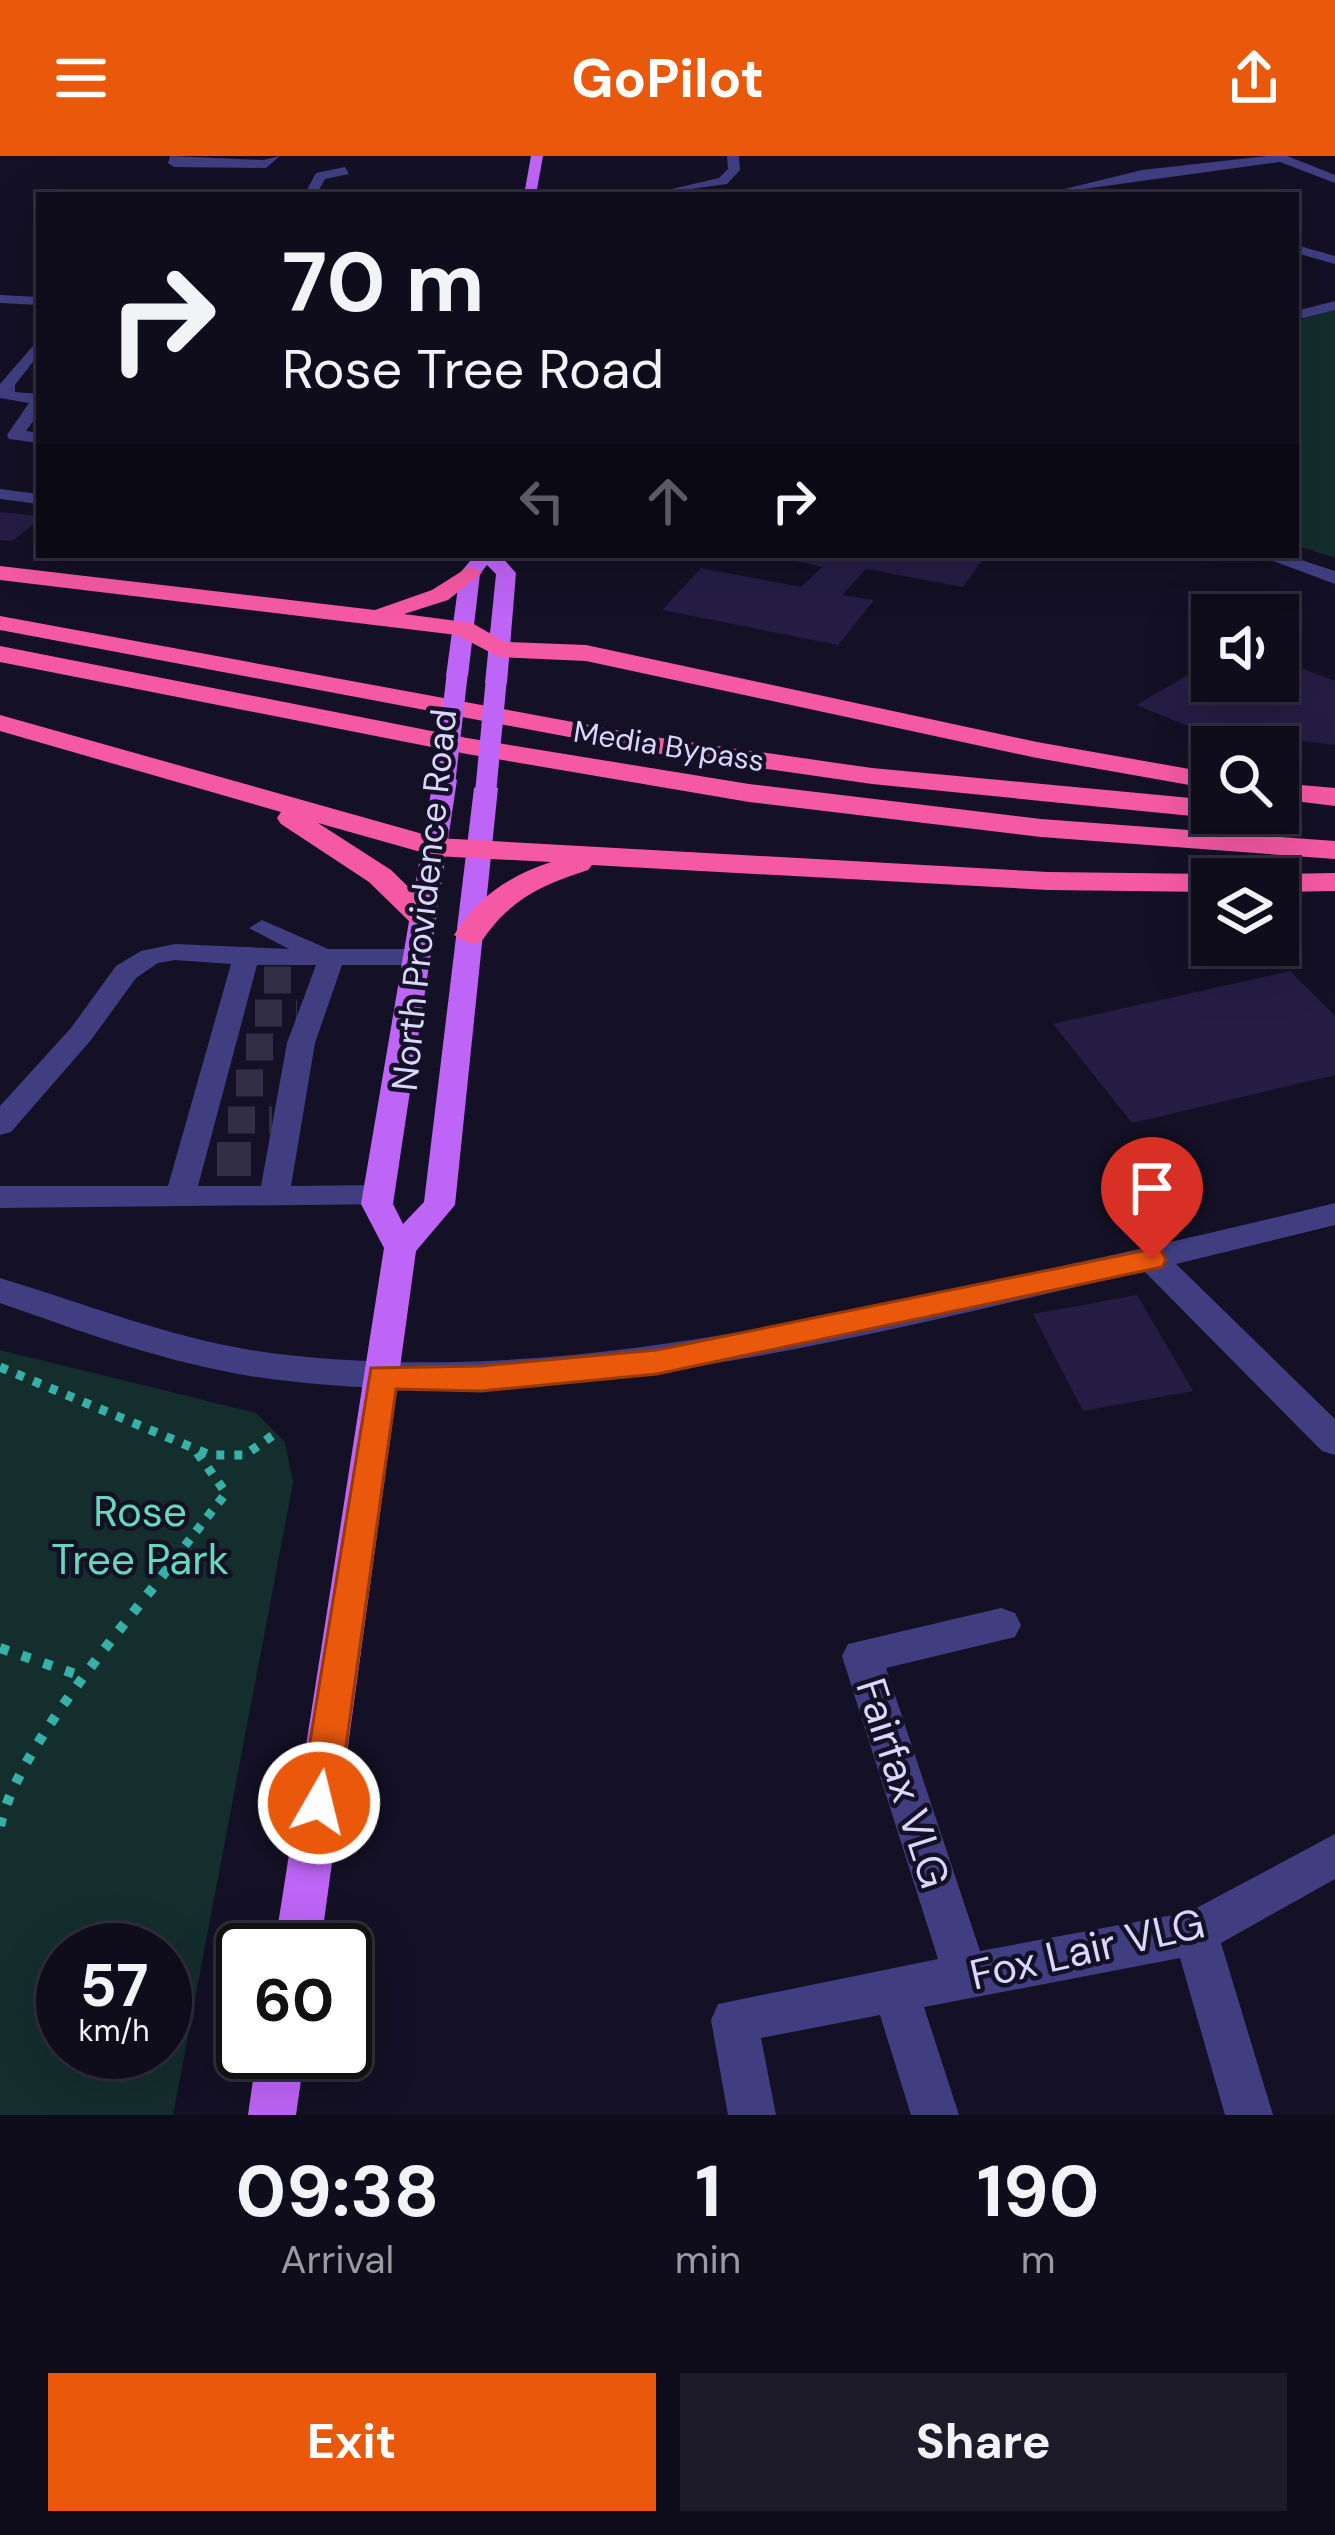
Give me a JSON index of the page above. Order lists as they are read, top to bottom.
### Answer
{
  "streets": {
    "highway": ["Media Bypass"],
    "main road": ["North Providence Road"],
    "street": ["Fairfax VLG", "Fox Lair VLG"]
  },
  "crossings": [
    ["Fairfax VLG", "Fox Lair VLG"]
  ],
  "parks": ["Rose Tree Park"],
  "page": {
    "header": "GoPilot",
    "turn": ["70 m", "Rose Tree Road"],
    "speed": "57 km/h",
    "limit": "60",
    "eta": [
      "09:38",
      "Arrival",
      "1",
      "min",
      "190",
      "m"
    ],
    "buttons": ["Exit", "Share"]
  }
}
